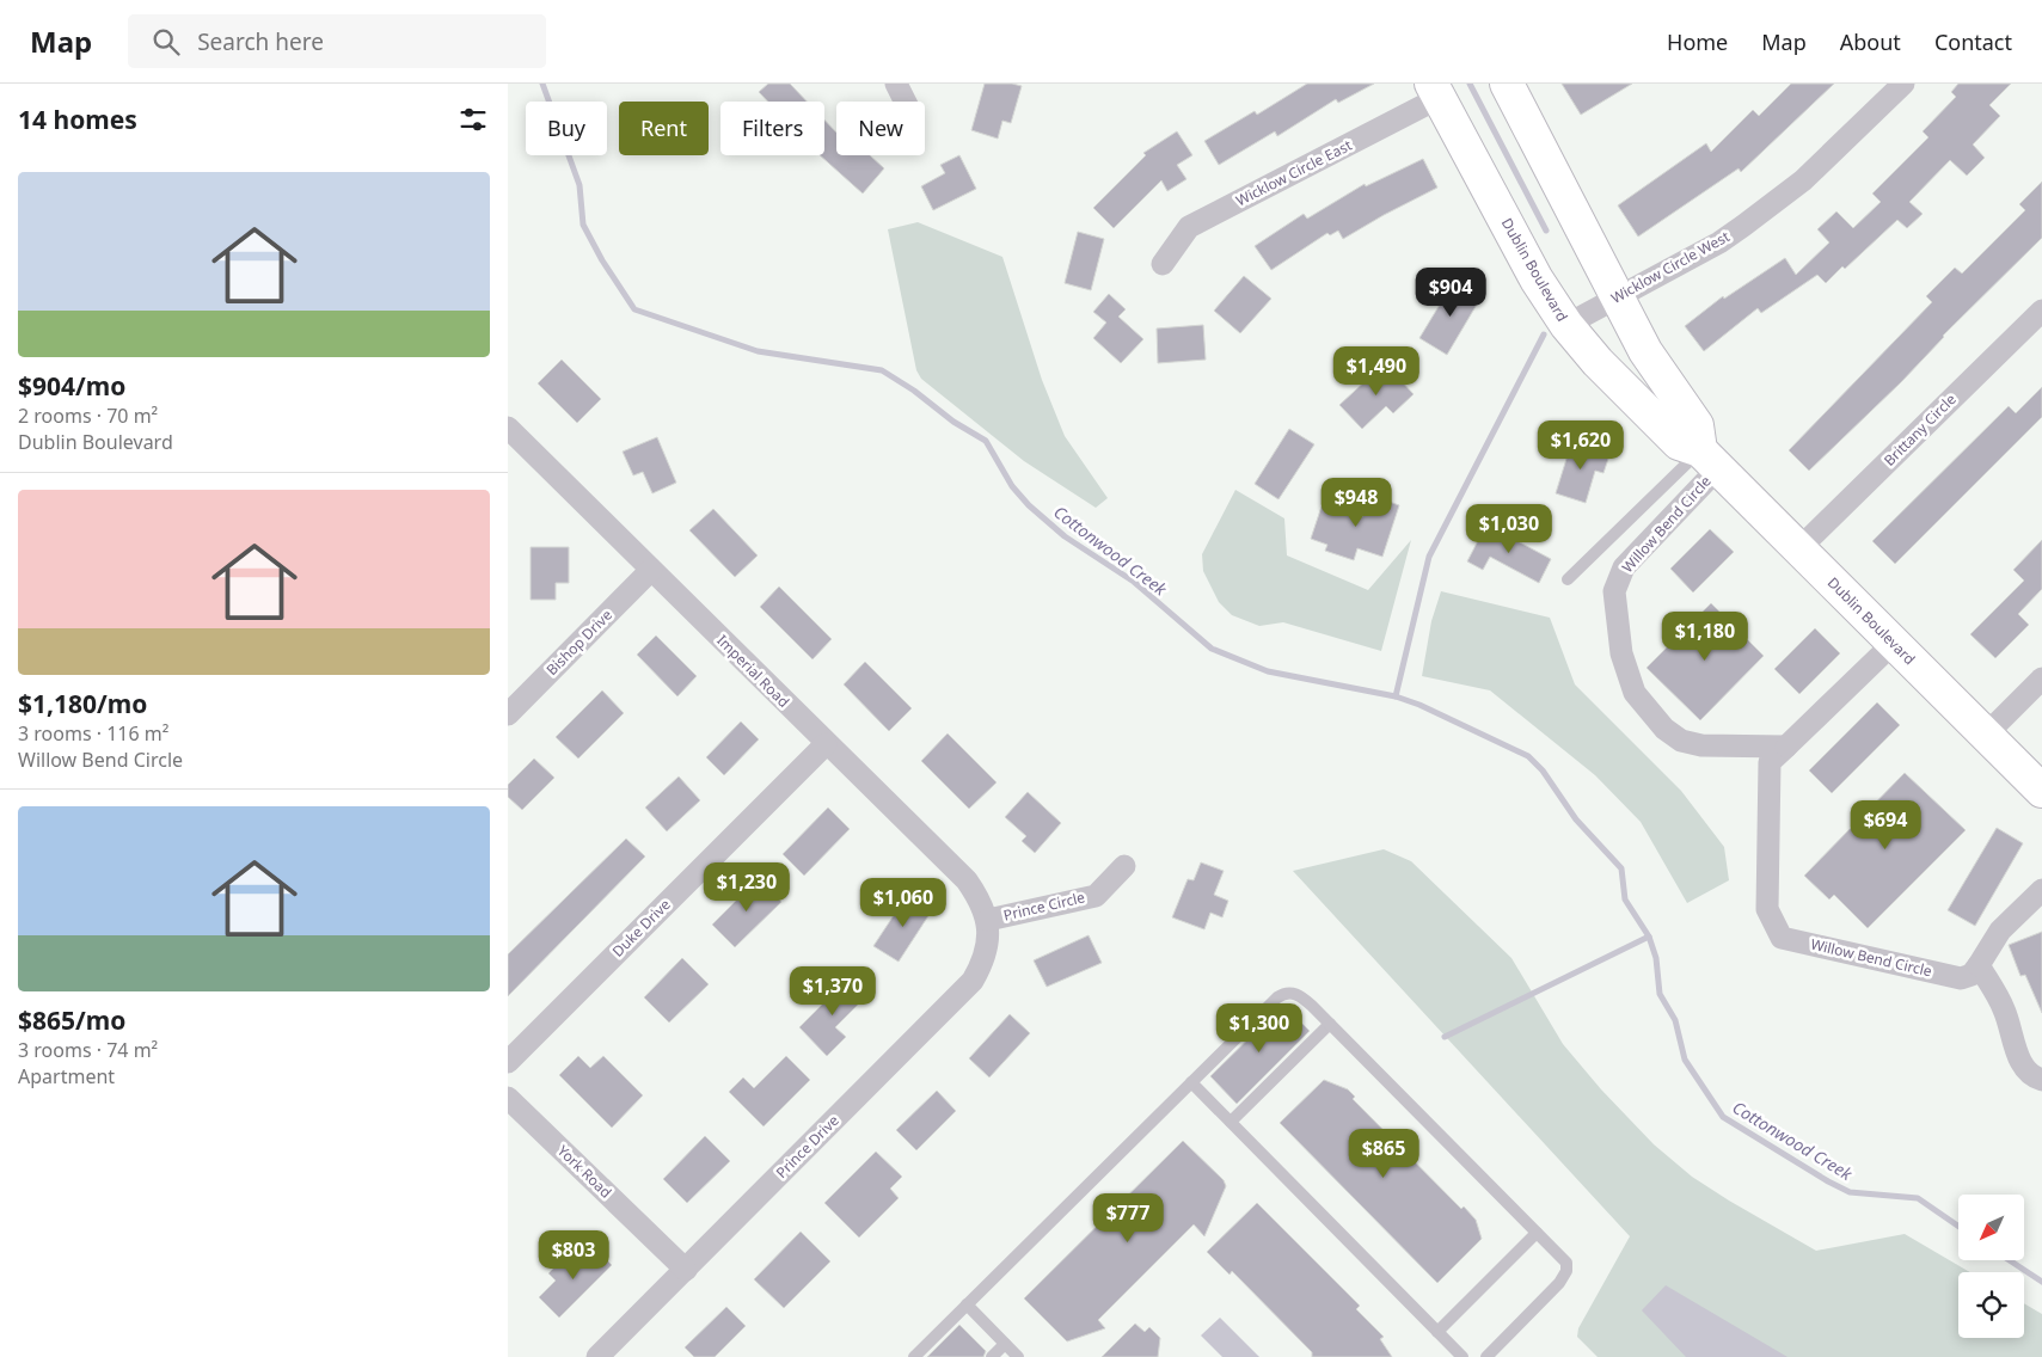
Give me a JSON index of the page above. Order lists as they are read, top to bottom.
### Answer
{
  "streets": {
    "main road": ["Dublin Boulevard"],
    "street": [
      "Wicklow Circle East",
      "Wicklow Circle West",
      "Brittany Circle",
      "Willow Bend Circle",
      "Bishop Drive",
      "Imperial Road",
      "Prince Circle",
      "Duke Drive",
      "Prince Drive",
      "York Road"
    ]
  },
  "crossings": [
    ["Wicklow Circle East", "Dublin Boulevard"],
    ["Wicklow Circle West", "Dublin Boulevard"],
    ["Dublin Boulevard", "Brittany Circle"],
    ["Dublin Boulevard", "Willow Bend Circle"],
    ["Bishop Drive", "Imperial Road"],
    ["Imperial Road", "Prince Circle"],
    ["Imperial Road", "Duke Drive"],
    ["Imperial Road", "Prince Drive"],
    ["Prince Circle", "Prince Drive"],
    ["Prince Drive", "York Road"]
  ],
  "water": ["Cottonwood Creek"],
  "north": "bottom left",
  "page": {
    "header": "Map",
    "search": "Search here",
    "nav": [
      "Home",
      "Map",
      "About",
      "Contact"
    ],
    "heading": "14 homes",
    "chip": [
      "Buy",
      "Rent",
      "Filters",
      "New"
    ],
    "list": [
      {
        "name": "$904/mo",
        "note": "2 rooms · 70 m² · Dublin Boulevard"
      },
      {
        "name": "$1,180/mo",
        "note": "3 rooms · 116 m² · Willow Bend Circle"
      },
      {
        "name": "$865/mo",
        "note": "3 rooms · 74 m² · Apartment"
      }
    ],
    "price": [
      "$904",
      "$1,490",
      "$1,620",
      "$948",
      "$1,030",
      "$1,180",
      "$694",
      "$1,230",
      "$1,060",
      "$1,370",
      "$1,300",
      "$865",
      "$777",
      "$803"
    ]
  }
}
